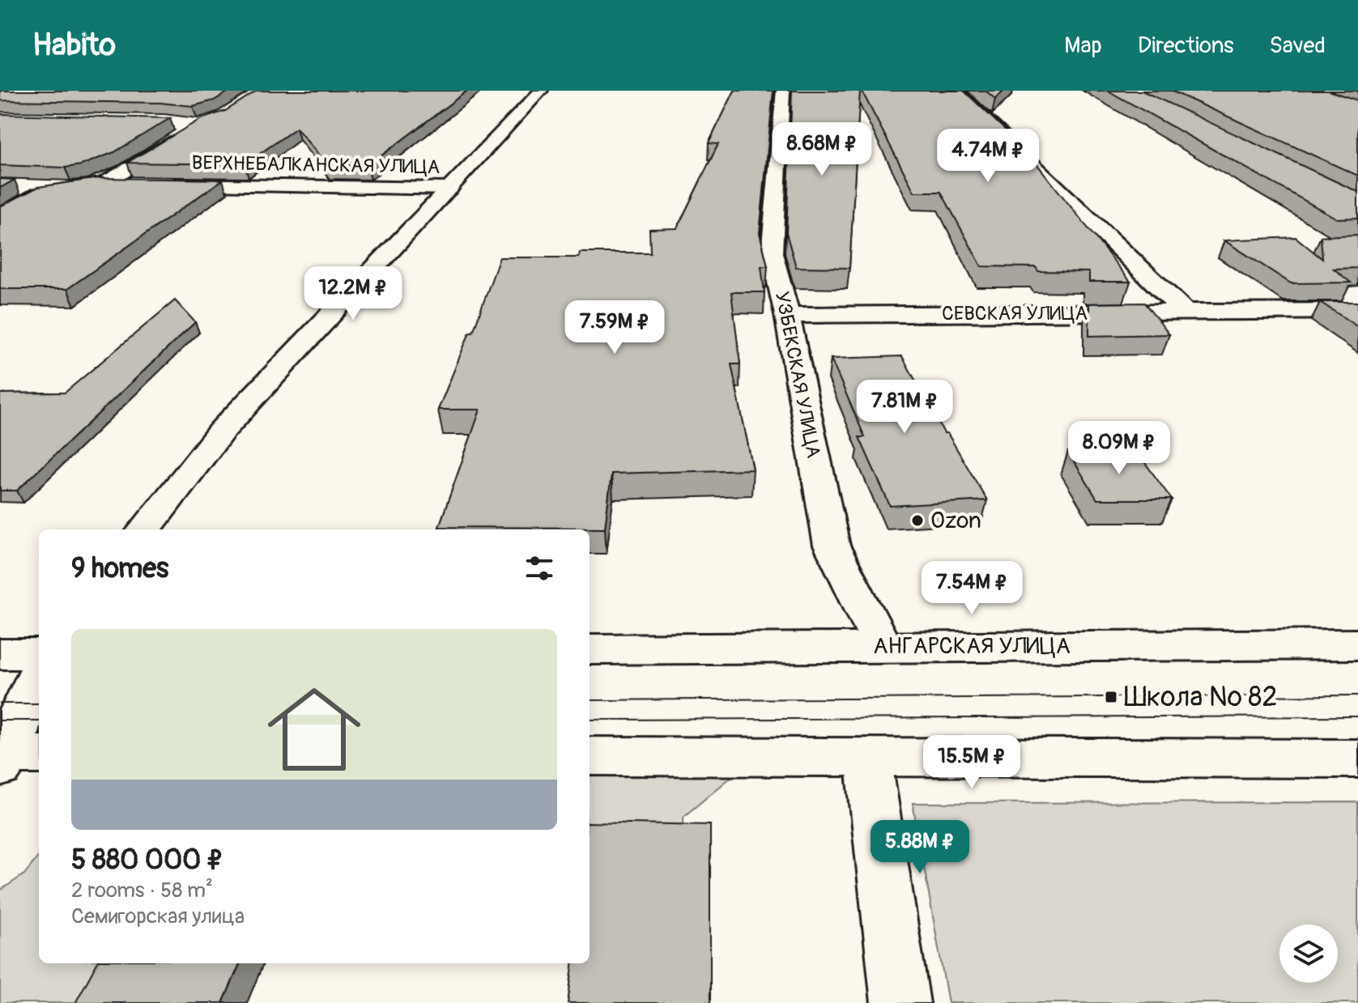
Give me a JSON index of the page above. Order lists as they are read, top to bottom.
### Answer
{
  "streets": {
    "street": [
      "ВЕРХНЕБАЛКАНСКАЯ УЛИЦА",
      "СЕВСКАЯ УЛИЦА",
      "УЗБЕКСКАЯ УЛИЦА",
      "АНГАРСКАЯ УЛИЦА"
    ]
  },
  "crossings": [
    ["СЕВСКАЯ УЛИЦА", "УЗБЕКСКАЯ УЛИЦА"],
    ["УЗБЕКСКАЯ УЛИЦА", "АНГАРСКАЯ УЛИЦА"]
  ],
  "places": {
    "other": ["Ozon"],
    "transit": ["Школа № 82"]
  },
  "page": {
    "header": "Habito",
    "nav": ["Map", "Directions", "Saved"],
    "price": [
      "8.68M ₽",
      "4.74M ₽",
      "12.2M ₽",
      "7.59M ₽",
      "7.81M ₽",
      "8.09M ₽",
      "7.54M ₽",
      "15.5M ₽",
      "5.88M ₽"
    ],
    "heading": "9 homes",
    "list": [
      {
        "name": "5 880 000 ₽",
        "note": "2 rooms · 58 m² · Семигорская улица"
      }
    ]
  }
}
